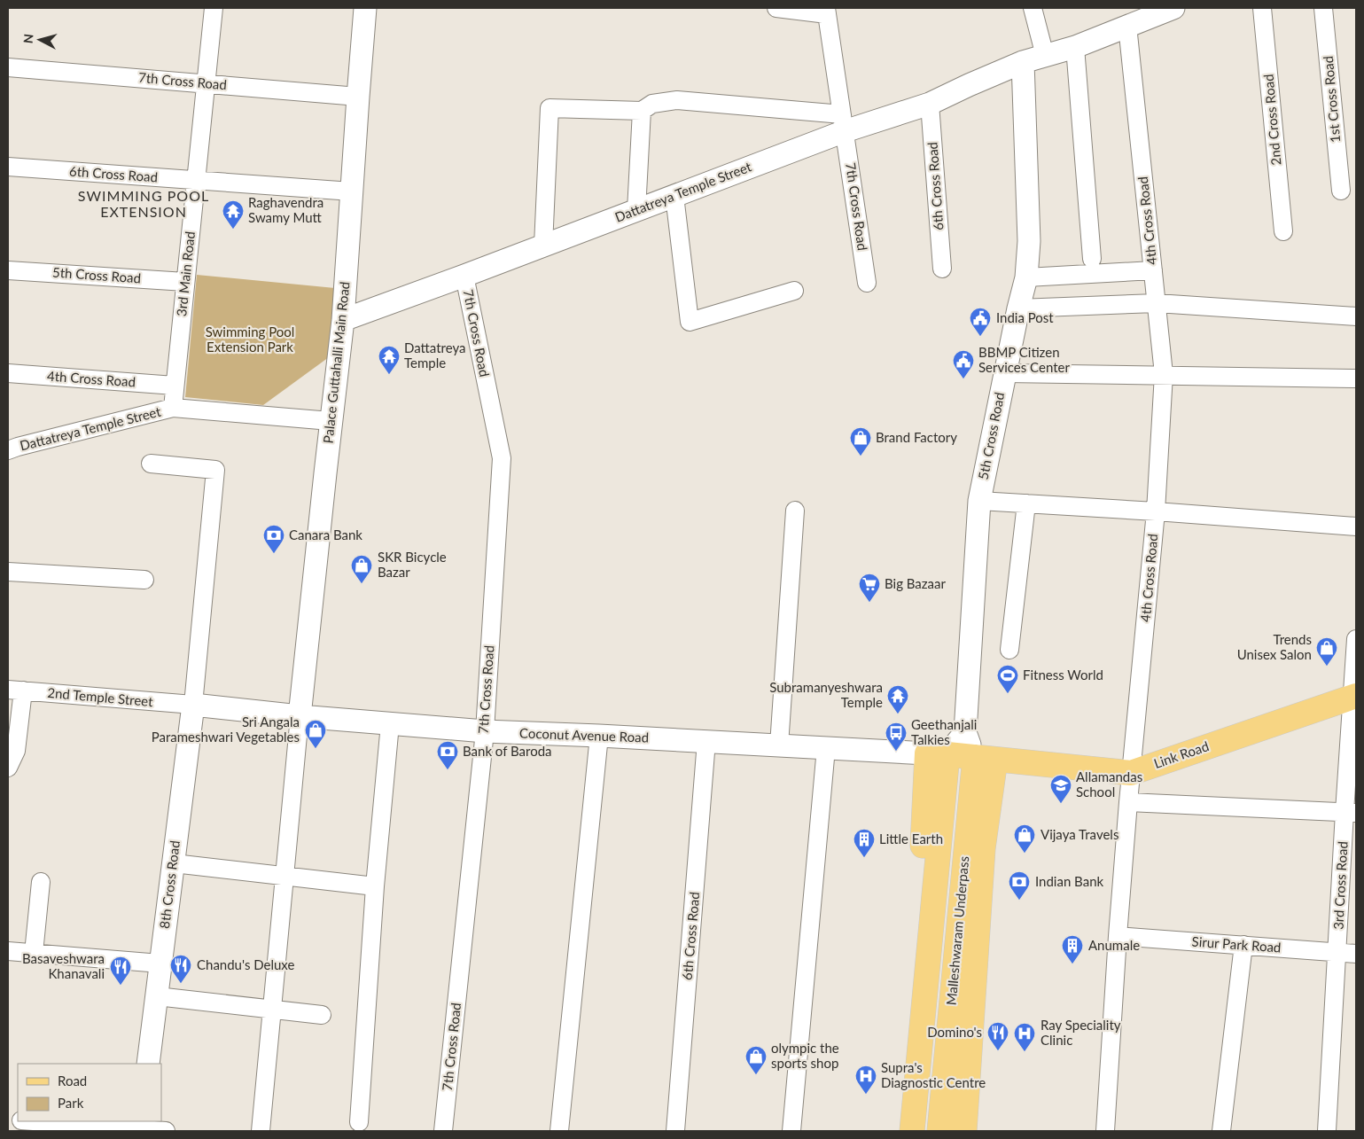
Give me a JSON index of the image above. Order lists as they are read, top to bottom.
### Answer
{
  "streets": {
    "main road": ["Coconut Avenue Road", "Link Road", "Malleshwaram Underpass"],
    "street": [
      "7th Cross Road",
      "1st Cross Road",
      "2nd Cross Road",
      "6th Cross Road",
      "Dattatreya Temple Street",
      "4th Cross Road",
      "3rd Main Road",
      "5th Cross Road",
      "Palace Guttahalli Main Road",
      "2nd Temple Street",
      "8th Cross Road",
      "3rd Cross Road",
      "Sirur Park Road"
    ]
  },
  "crossings": [
    ["7th Cross Road", "Dattatreya Temple Street"],
    ["7th Cross Road", "3rd Main Road"],
    ["7th Cross Road", "Palace Guttahalli Main Road"],
    ["7th Cross Road", "Coconut Avenue Road"],
    ["6th Cross Road", "Dattatreya Temple Street"],
    ["6th Cross Road", "3rd Main Road"],
    ["6th Cross Road", "Palace Guttahalli Main Road"],
    ["6th Cross Road", "Coconut Avenue Road"],
    ["Dattatreya Temple Street", "4th Cross Road"],
    ["Dattatreya Temple Street", "3rd Main Road"],
    ["Dattatreya Temple Street", "5th Cross Road"],
    ["Dattatreya Temple Street", "Palace Guttahalli Main Road"],
    ["4th Cross Road", "3rd Main Road"],
    ["4th Cross Road", "Link Road"],
    ["4th Cross Road", "Sirur Park Road"],
    ["3rd Main Road", "5th Cross Road"],
    ["5th Cross Road", "Coconut Avenue Road"],
    ["5th Cross Road", "Link Road"],
    ["5th Cross Road", "Malleshwaram Underpass"],
    ["Palace Guttahalli Main Road", "Coconut Avenue Road"],
    ["2nd Temple Street", "Coconut Avenue Road"],
    ["2nd Temple Street", "8th Cross Road"],
    ["Coconut Avenue Road", "Link Road"],
    ["Coconut Avenue Road", "8th Cross Road"],
    ["Coconut Avenue Road", "Malleshwaram Underpass"],
    ["Link Road", "3rd Cross Road"],
    ["Link Road", "Malleshwaram Underpass"],
    ["3rd Cross Road", "Sirur Park Road"]
  ],
  "districts": ["SWIMMING POOL EXTENSION"],
  "parks": ["Swimming Pool Extension Park"],
  "places": {
    "temple": ["Raghavendra Swamy Mutt", "Dattatreya Temple", "Subramanyeshwara Temple"],
    "public building": ["India Post", "BBMP Citizen Services Center"],
    "shop": [
      "Brand Factory",
      "SKR Bicycle Bazar",
      "Trends Unisex Salon",
      "Sri Angala Parameshwari Vegetables",
      "Vijaya Travels",
      "olympic the sports shop"
    ],
    "bank": ["Canara Bank", "Bank of Baroda", "Indian Bank"],
    "supermarket": ["Big Bazaar"],
    "sports": ["Fitness World"],
    "bus stop": ["Geethanjali Talkies"],
    "school or university": ["Allamandas School"],
    "building": ["Little Earth", "Anumale"],
    "restaurant": ["Chandu's Deluxe", "Basaveshwara Khanavali", "Domino's"],
    "hospital": ["Ray Speciality Clinic", "Supra's Diagnostic Centre"]
  },
  "legend": ["Road", "Park"],
  "north": "left"
}
